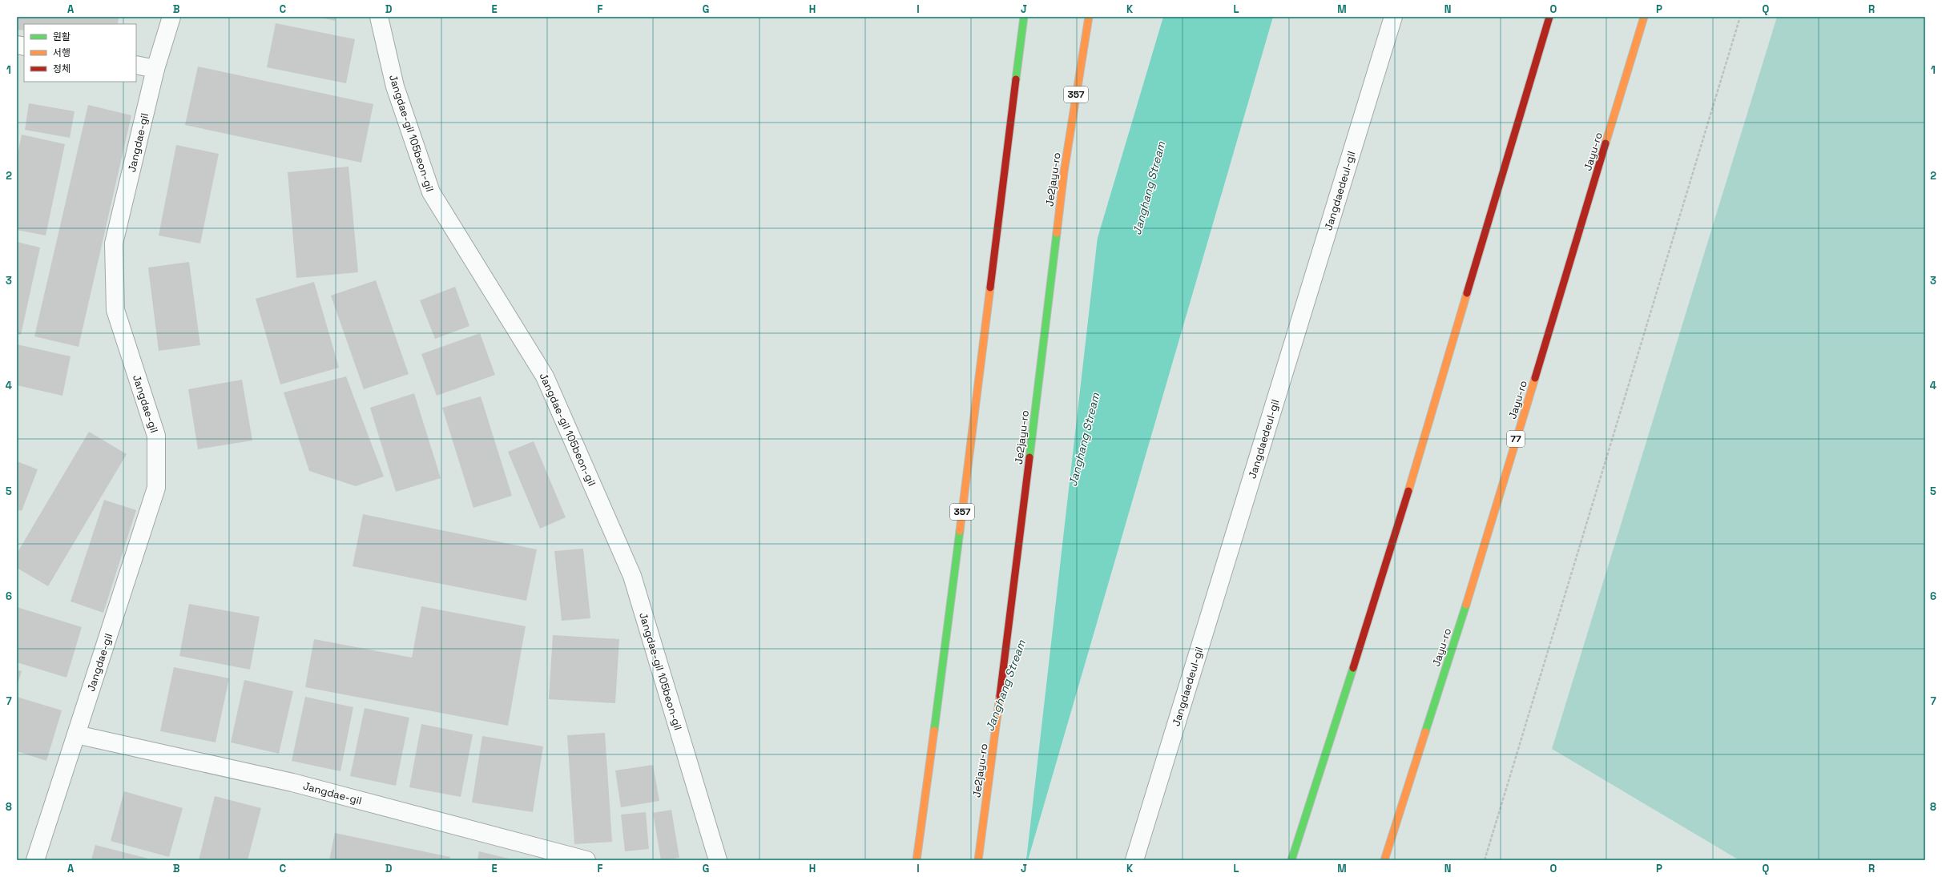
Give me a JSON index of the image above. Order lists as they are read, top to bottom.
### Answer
{
  "streets": {
    "highway": [
      "357",
      "Jayu-ro",
      "Je2jayu-ro",
      "77"
    ],
    "street": ["Jangdae-gil 105beon-gil", "Jangdae-gil", "Jangdaedeul-gil"]
  },
  "water": ["Janghang Stream"],
  "legend": ["원활", "서행", "정체"],
  "grid": {
    "columns": [
      "A",
      "B",
      "C",
      "D",
      "E",
      "F",
      "G",
      "H",
      "I",
      "J",
      "K",
      "L",
      "M",
      "N",
      "O",
      "P",
      "Q",
      "R"
    ],
    "rows": [
      "1",
      "2",
      "3",
      "4",
      "5",
      "6",
      "7",
      "8"
    ]
  }
}
